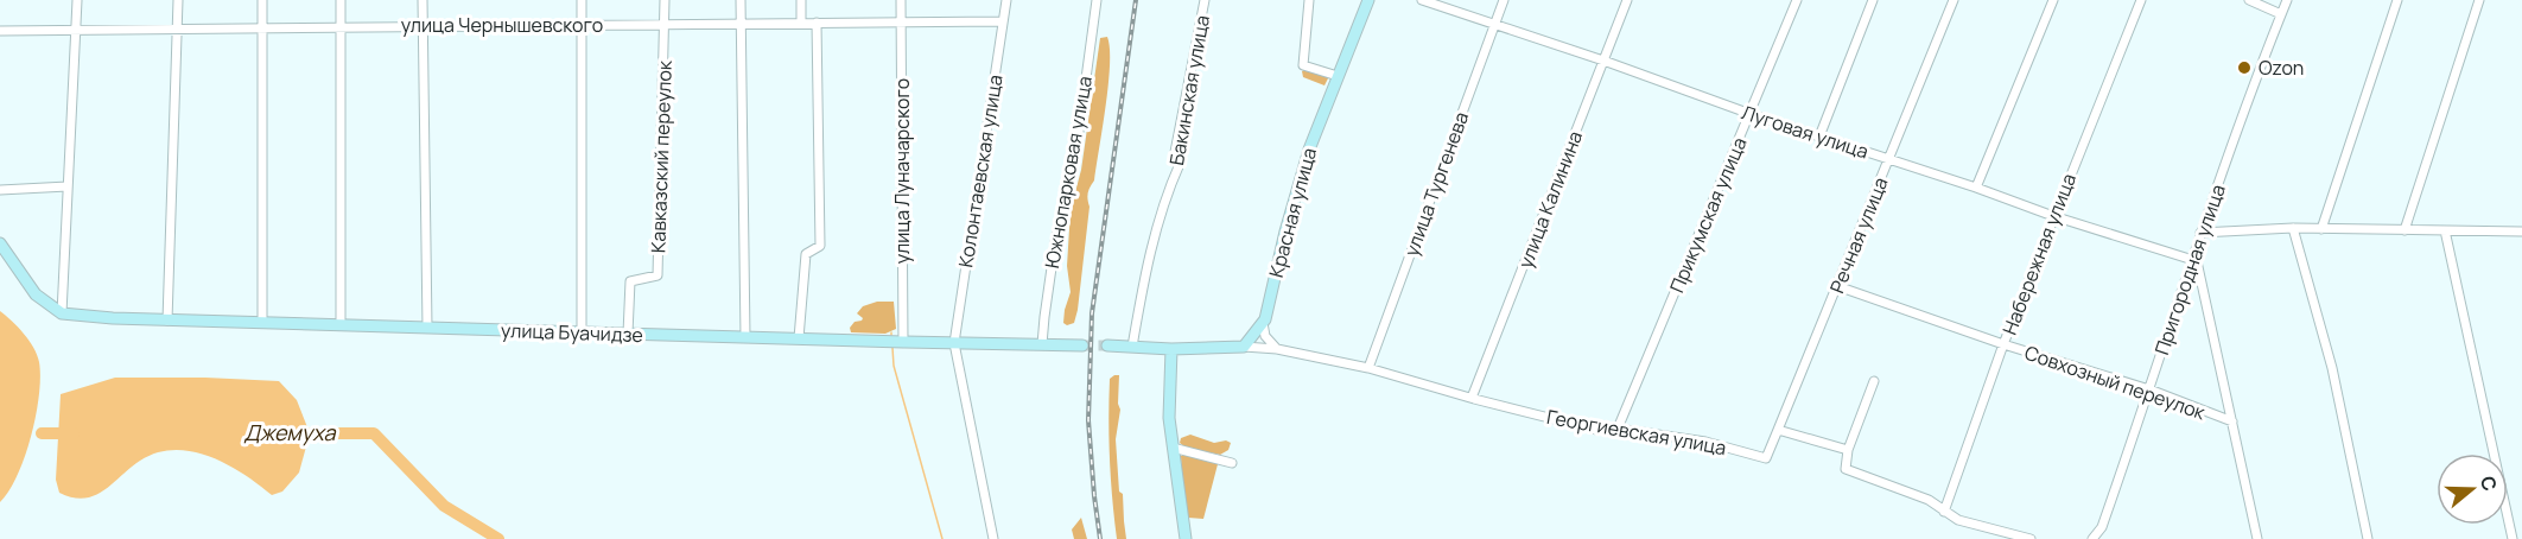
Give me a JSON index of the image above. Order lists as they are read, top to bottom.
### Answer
{
  "streets": {
    "street": [
      "улица Чернышевского",
      "Бакинская улица",
      "Луговая улица",
      "Кавказский переулок",
      "улица Луначарского",
      "Колонтаевская улица",
      "Южнопарковая улица",
      "улица Тургенева",
      "улица Калинина",
      "Красная улица",
      "Прикумская улица",
      "Речная улица",
      "Набережная улица",
      "Пригородная улица",
      "улица Буачидзе",
      "Совхозный переулок",
      "Георгиевская улица"
    ]
  },
  "crossings": [
    ["улица Чернышевского", "Кавказский переулок"],
    ["улица Чернышевского", "улица Луначарского"],
    ["улица Чернышевского", "Колонтаевская улица"],
    ["Бакинская улица", "Георгиевская улица"],
    ["Луговая улица", "улица Тургенева"],
    ["Луговая улица", "улица Калинина"],
    ["Луговая улица", "Прикумская улица"],
    ["Луговая улица", "Речная улица"],
    ["Луговая улица", "Набережная улица"],
    ["Луговая улица", "Пригородная улица"],
    ["Кавказский переулок", "улица Буачидзе"],
    ["улица Луначарского", "улица Буачидзе"],
    ["Колонтаевская улица", "улица Буачидзе"],
    ["Южнопарковая улица", "улица Буачидзе"],
    ["улица Тургенева", "Георгиевская улица"],
    ["улица Калинина", "Георгиевская улица"],
    ["Красная улица", "Георгиевская улица"],
    ["Прикумская улица", "Георгиевская улица"],
    ["Речная улица", "Совхозный переулок"],
    ["Речная улица", "Георгиевская улица"],
    ["Набережная улица", "Совхозный переулок"],
    ["Пригородная улица", "Совхозный переулок"]
  ],
  "water": ["Джемуха"],
  "places": ["Ozon"],
  "north": "right"
}
